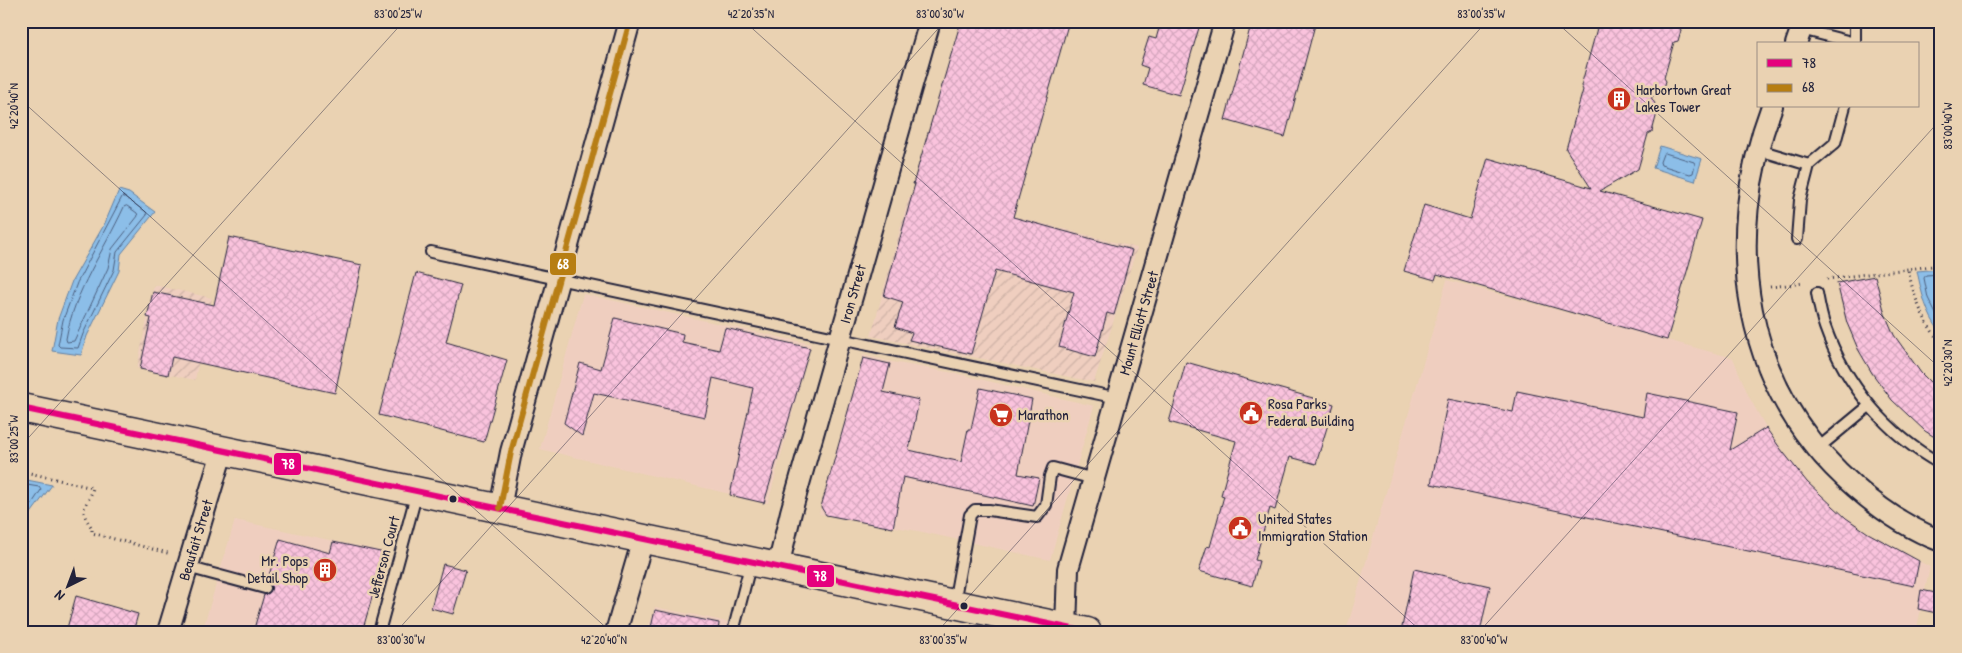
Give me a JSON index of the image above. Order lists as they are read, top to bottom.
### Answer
{
  "streets": {
    "street": ["Iron Street", "Mount Elliott Street", "Beaufait Street"],
    "lane": ["Jefferson Court"]
  },
  "places": {
    "building": ["Harbortown Great Lakes Tower", "Mr. Pops Detail Shop"],
    "public building": ["Rosa Parks Federal Building", "United States Immigration Station"],
    "supermarket": ["Marathon"]
  },
  "lines": ["transit line 68", "transit line 78"],
  "legend": ["78", "68"],
  "north": "bottom left",
  "coordinates": [
    "83°00'25\"W",
    "42°20'35\"N",
    "83°00'30\"W",
    "83°00'35\"W",
    "42°20'40\"N",
    "83°00'40\"W",
    "42°20'30\"N"
  ]
}
